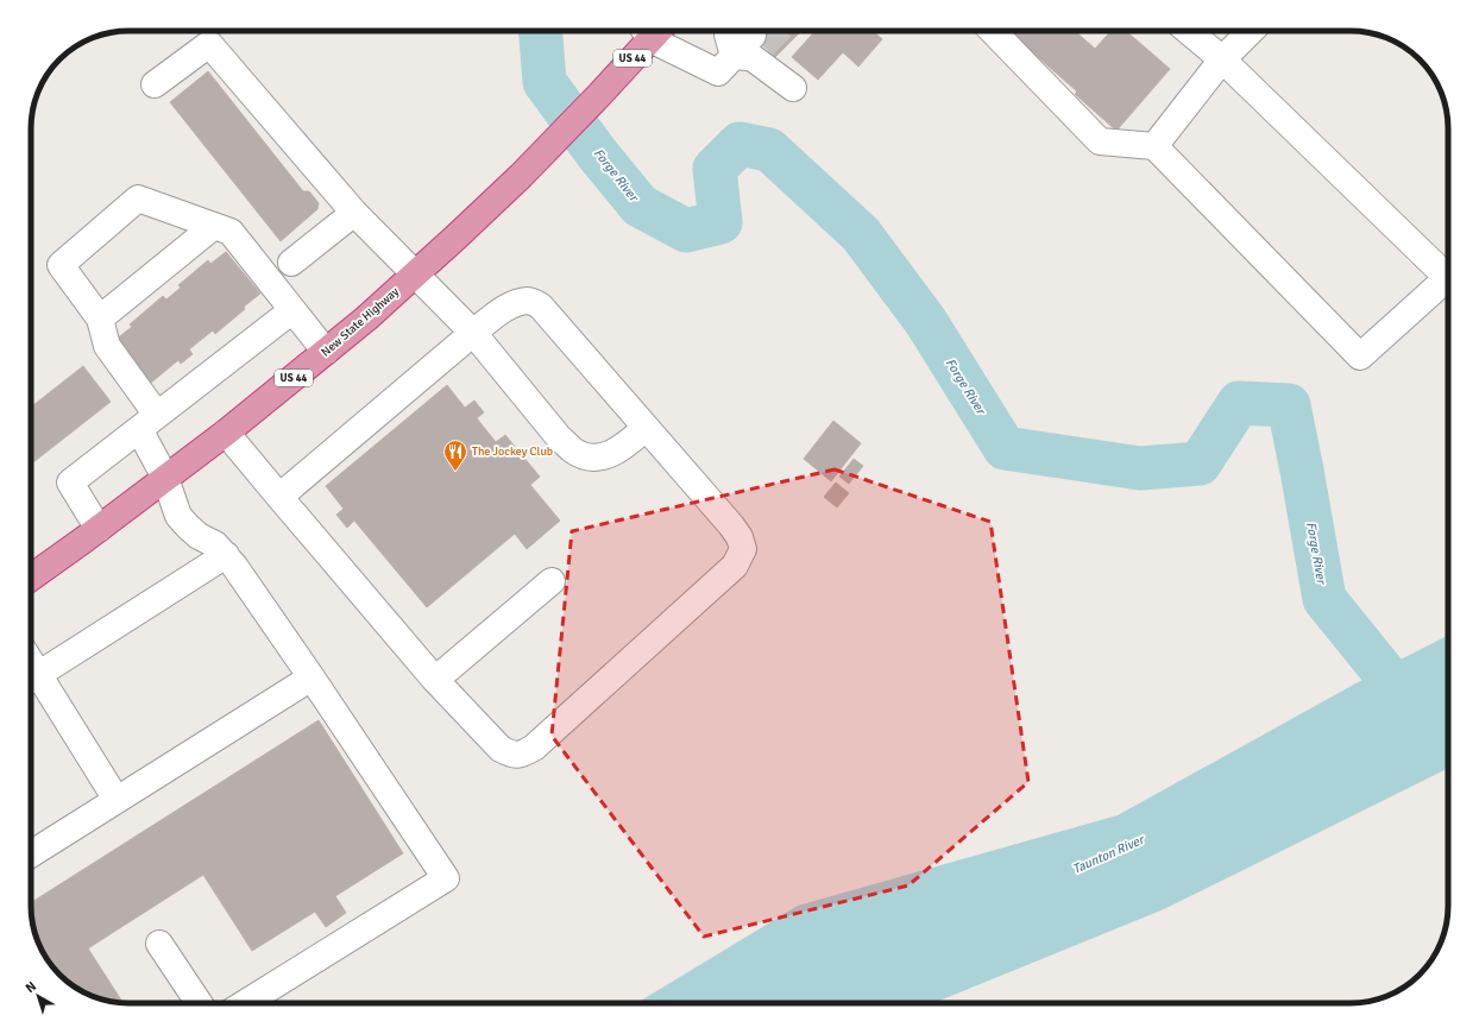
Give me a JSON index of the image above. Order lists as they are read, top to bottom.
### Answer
{
  "streets": {
    "highway": ["US 44", "New State Highway"]
  },
  "water": ["Forge River", "Taunton River"],
  "places": {
    "restaurant": ["The Jockey Club"]
  },
  "north": "top left"
}
